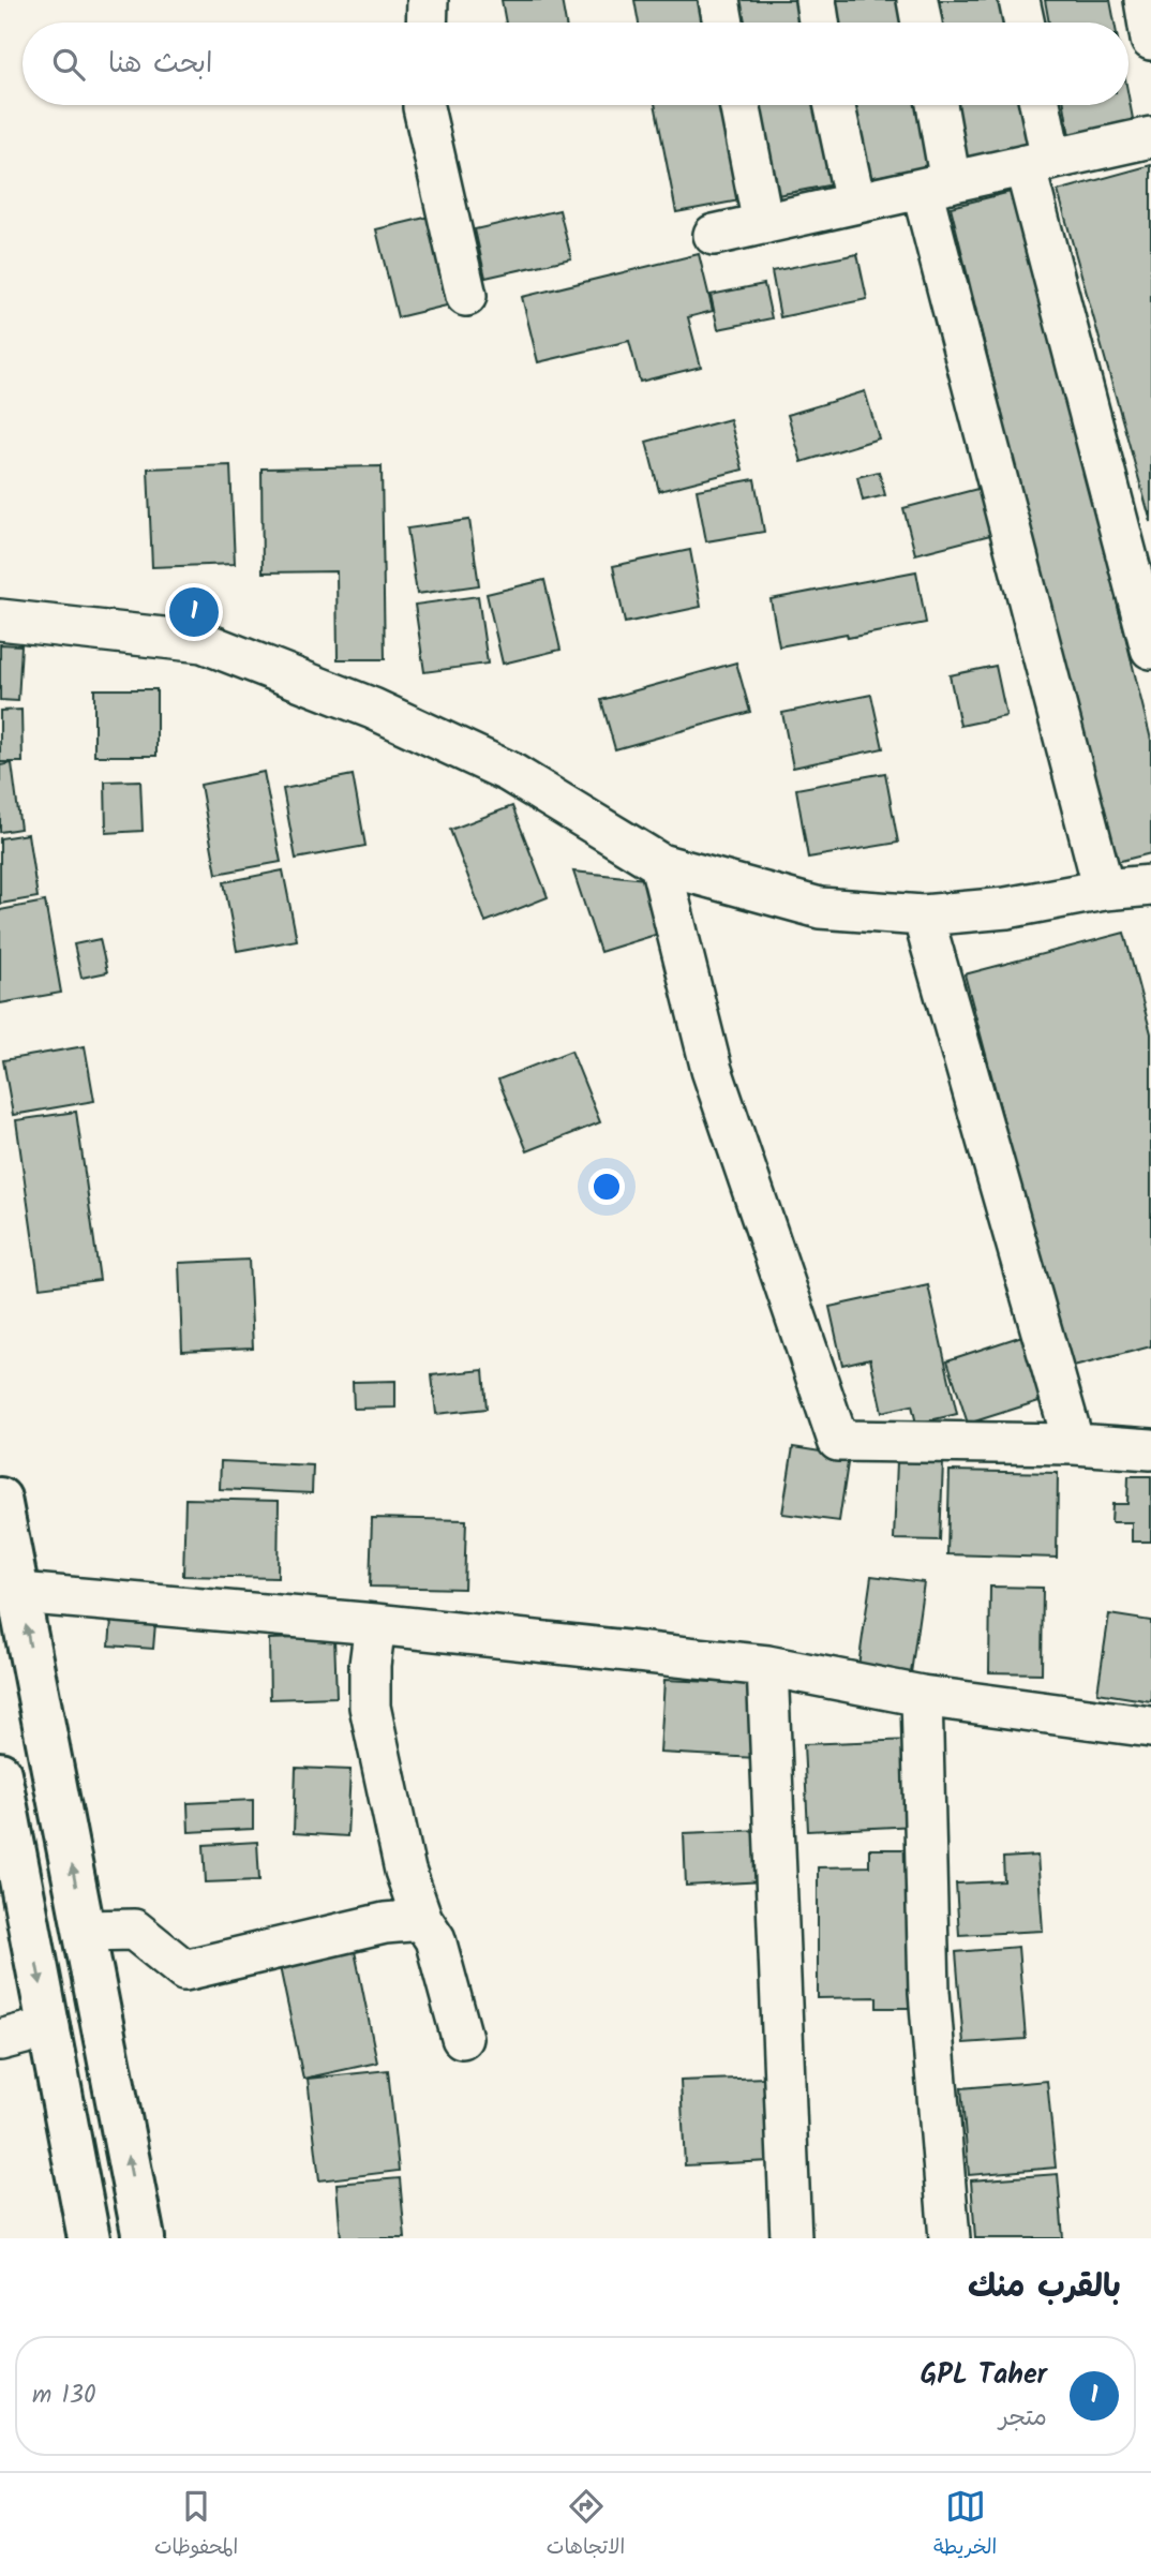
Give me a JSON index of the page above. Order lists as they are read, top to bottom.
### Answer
{
  "page": {
    "search": "ابحث هنا",
    "pins": "1",
    "heading": "بالقرب منك",
    "list": [
      {
        "mark": "1",
        "name": "GPL Taher",
        "note": "متجر",
        "value": "130 m"
      }
    ],
    "nav": ["الخريطة", "الاتجاهات", "المحفوظات"]
  }
}
